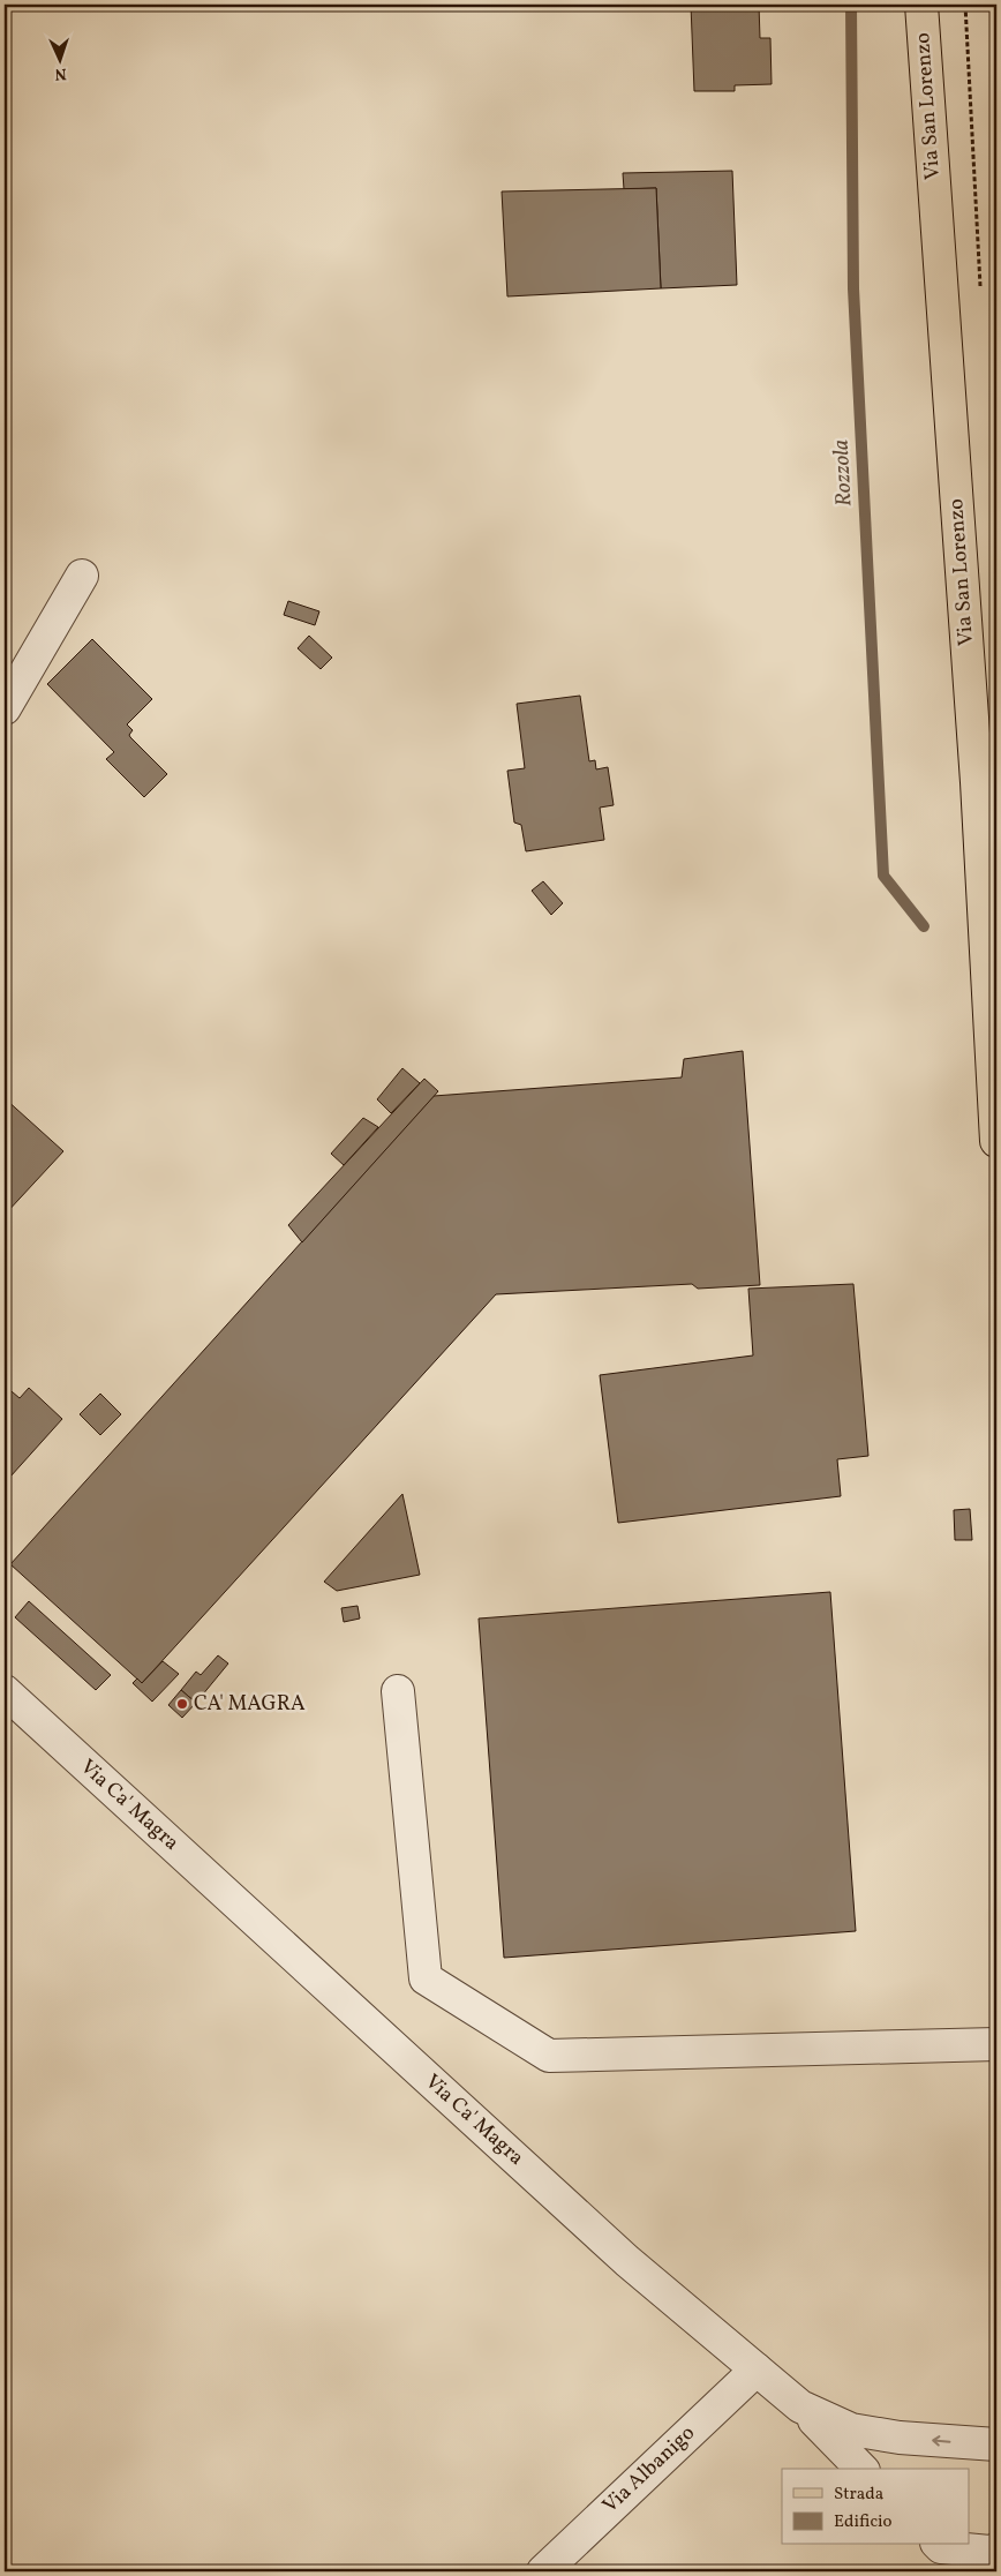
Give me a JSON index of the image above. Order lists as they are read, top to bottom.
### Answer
{
  "streets": {
    "main road": ["Via San Lorenzo"],
    "street": ["Via Ca' Magra", "Via Albanigo"]
  },
  "crossings": [
    ["Via Ca' Magra", "Via Albanigo"]
  ],
  "water": ["Rozzola"],
  "places": ["CA' MAGRA"],
  "legend": ["Strada", "Edificio"],
  "north": "bottom"
}
